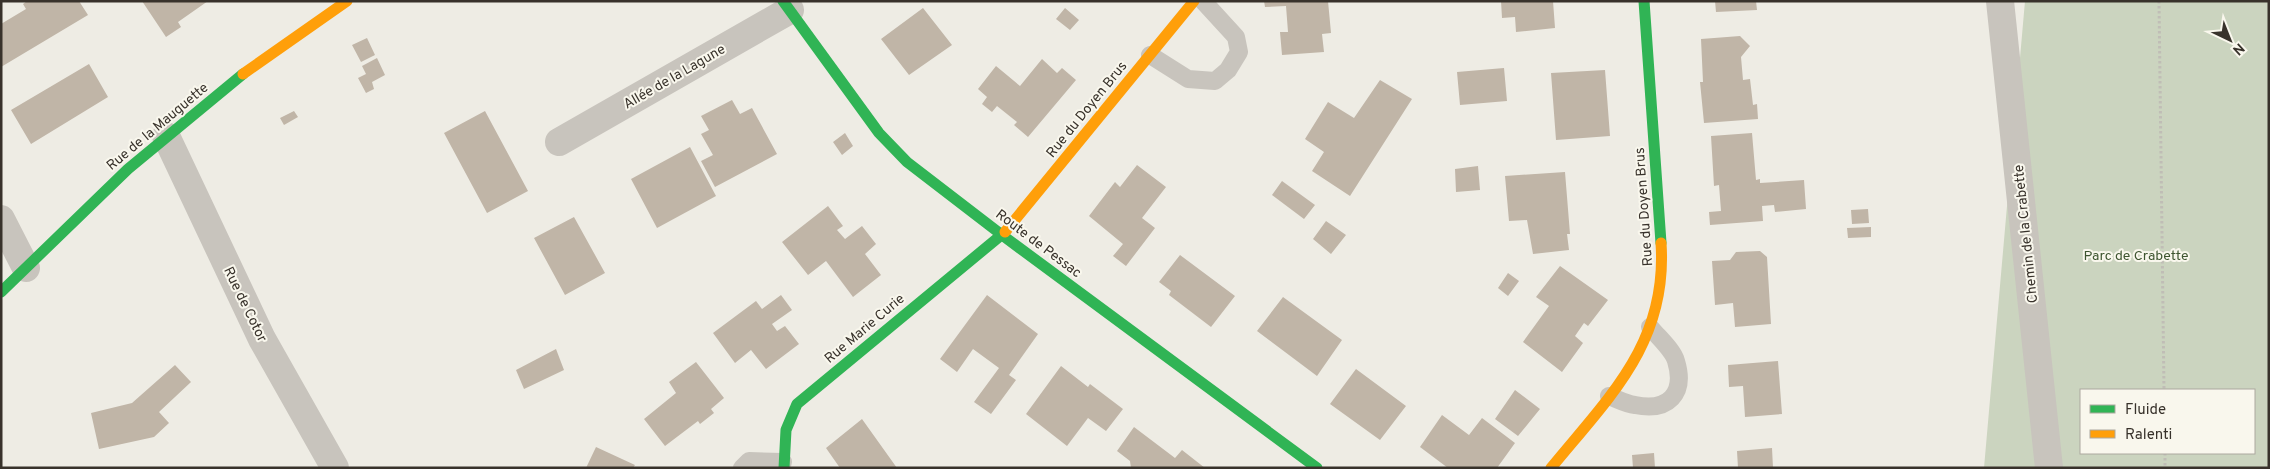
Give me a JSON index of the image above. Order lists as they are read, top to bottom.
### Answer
{
  "streets": {
    "street": [
      "Allée de la Lagune",
      "Rue du Doyen Brus",
      "Rue de la Mauguette",
      "Chemin de la Crabette",
      "Route de Pessac",
      "Rue de Cotor",
      "Rue Marie Curie"
    ]
  },
  "crossings": [
    ["Allée de la Lagune", "Route de Pessac"],
    ["Rue du Doyen Brus", "Route de Pessac"],
    ["Rue du Doyen Brus", "Rue Marie Curie"],
    ["Rue de la Mauguette", "Rue de Cotor"],
    ["Route de Pessac", "Rue Marie Curie"]
  ],
  "parks": ["Parc de Crabette"],
  "legend": ["Fluide", "Ralenti"],
  "north": "bottom right"
}
